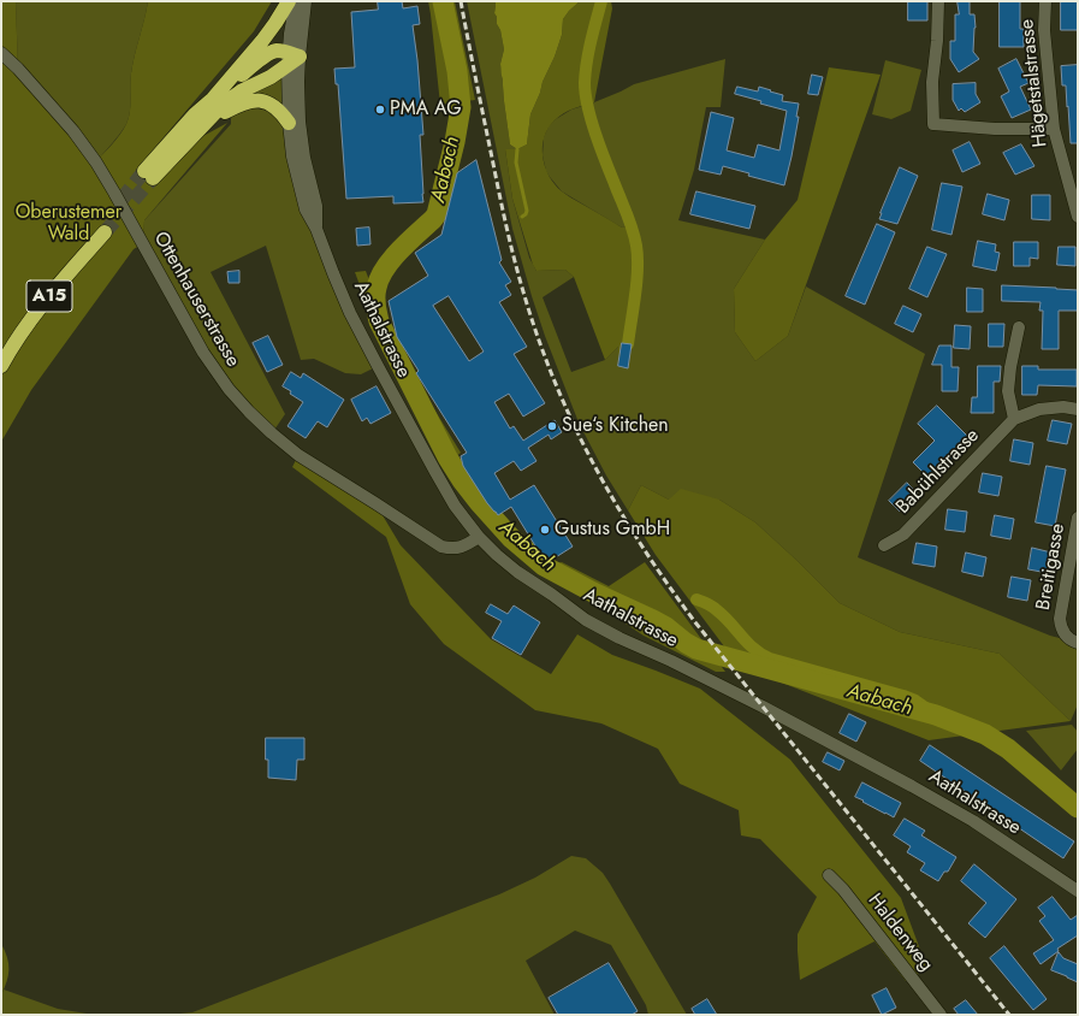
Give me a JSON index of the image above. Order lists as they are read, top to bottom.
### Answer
{
  "streets": {
    "highway": ["A15"],
    "street": [
      "Hägetstalstrasse",
      "Ottenhauserstrasse",
      "Aathalstrasse",
      "Babühlstrasse",
      "Breitigasse",
      "Haldenweg"
    ]
  },
  "crossings": [
    ["Ottenhauserstrasse", "Aathalstrasse"]
  ],
  "water": ["Aabach"],
  "parks": ["Oberustemer Wald"],
  "places": ["PMA AG", "Sue‘s Kitchen", "Gustus GmbH"]
}
